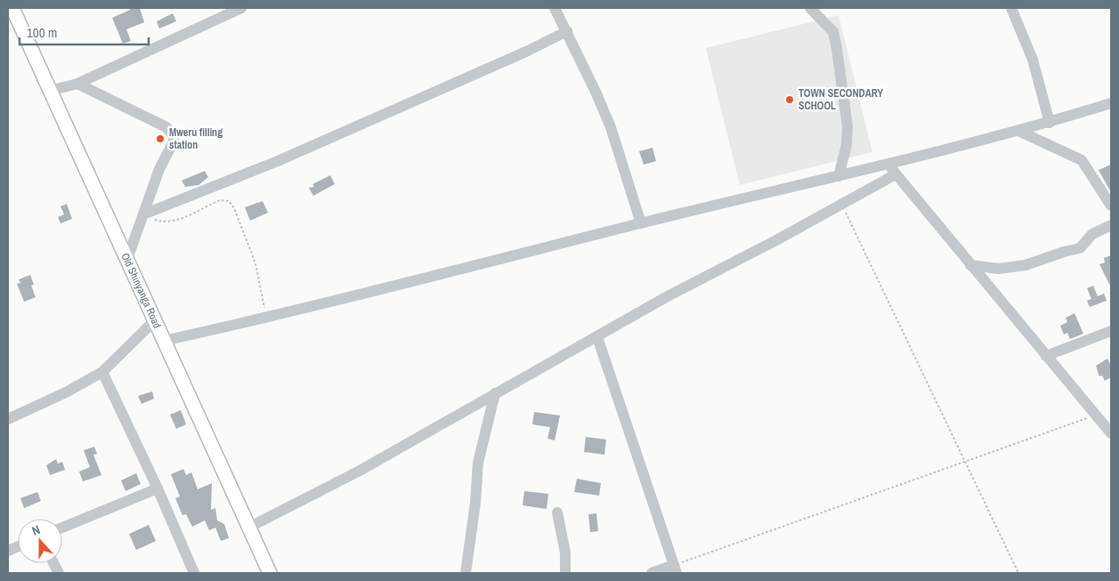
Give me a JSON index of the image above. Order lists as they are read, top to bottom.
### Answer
{
  "streets": {
    "main road": ["Old Shinyanga Road"]
  },
  "places": ["TOWN SECONDARY SCHOOL", "Mweru filling station"],
  "scale_bar": "100 m",
  "north": "top"
}
